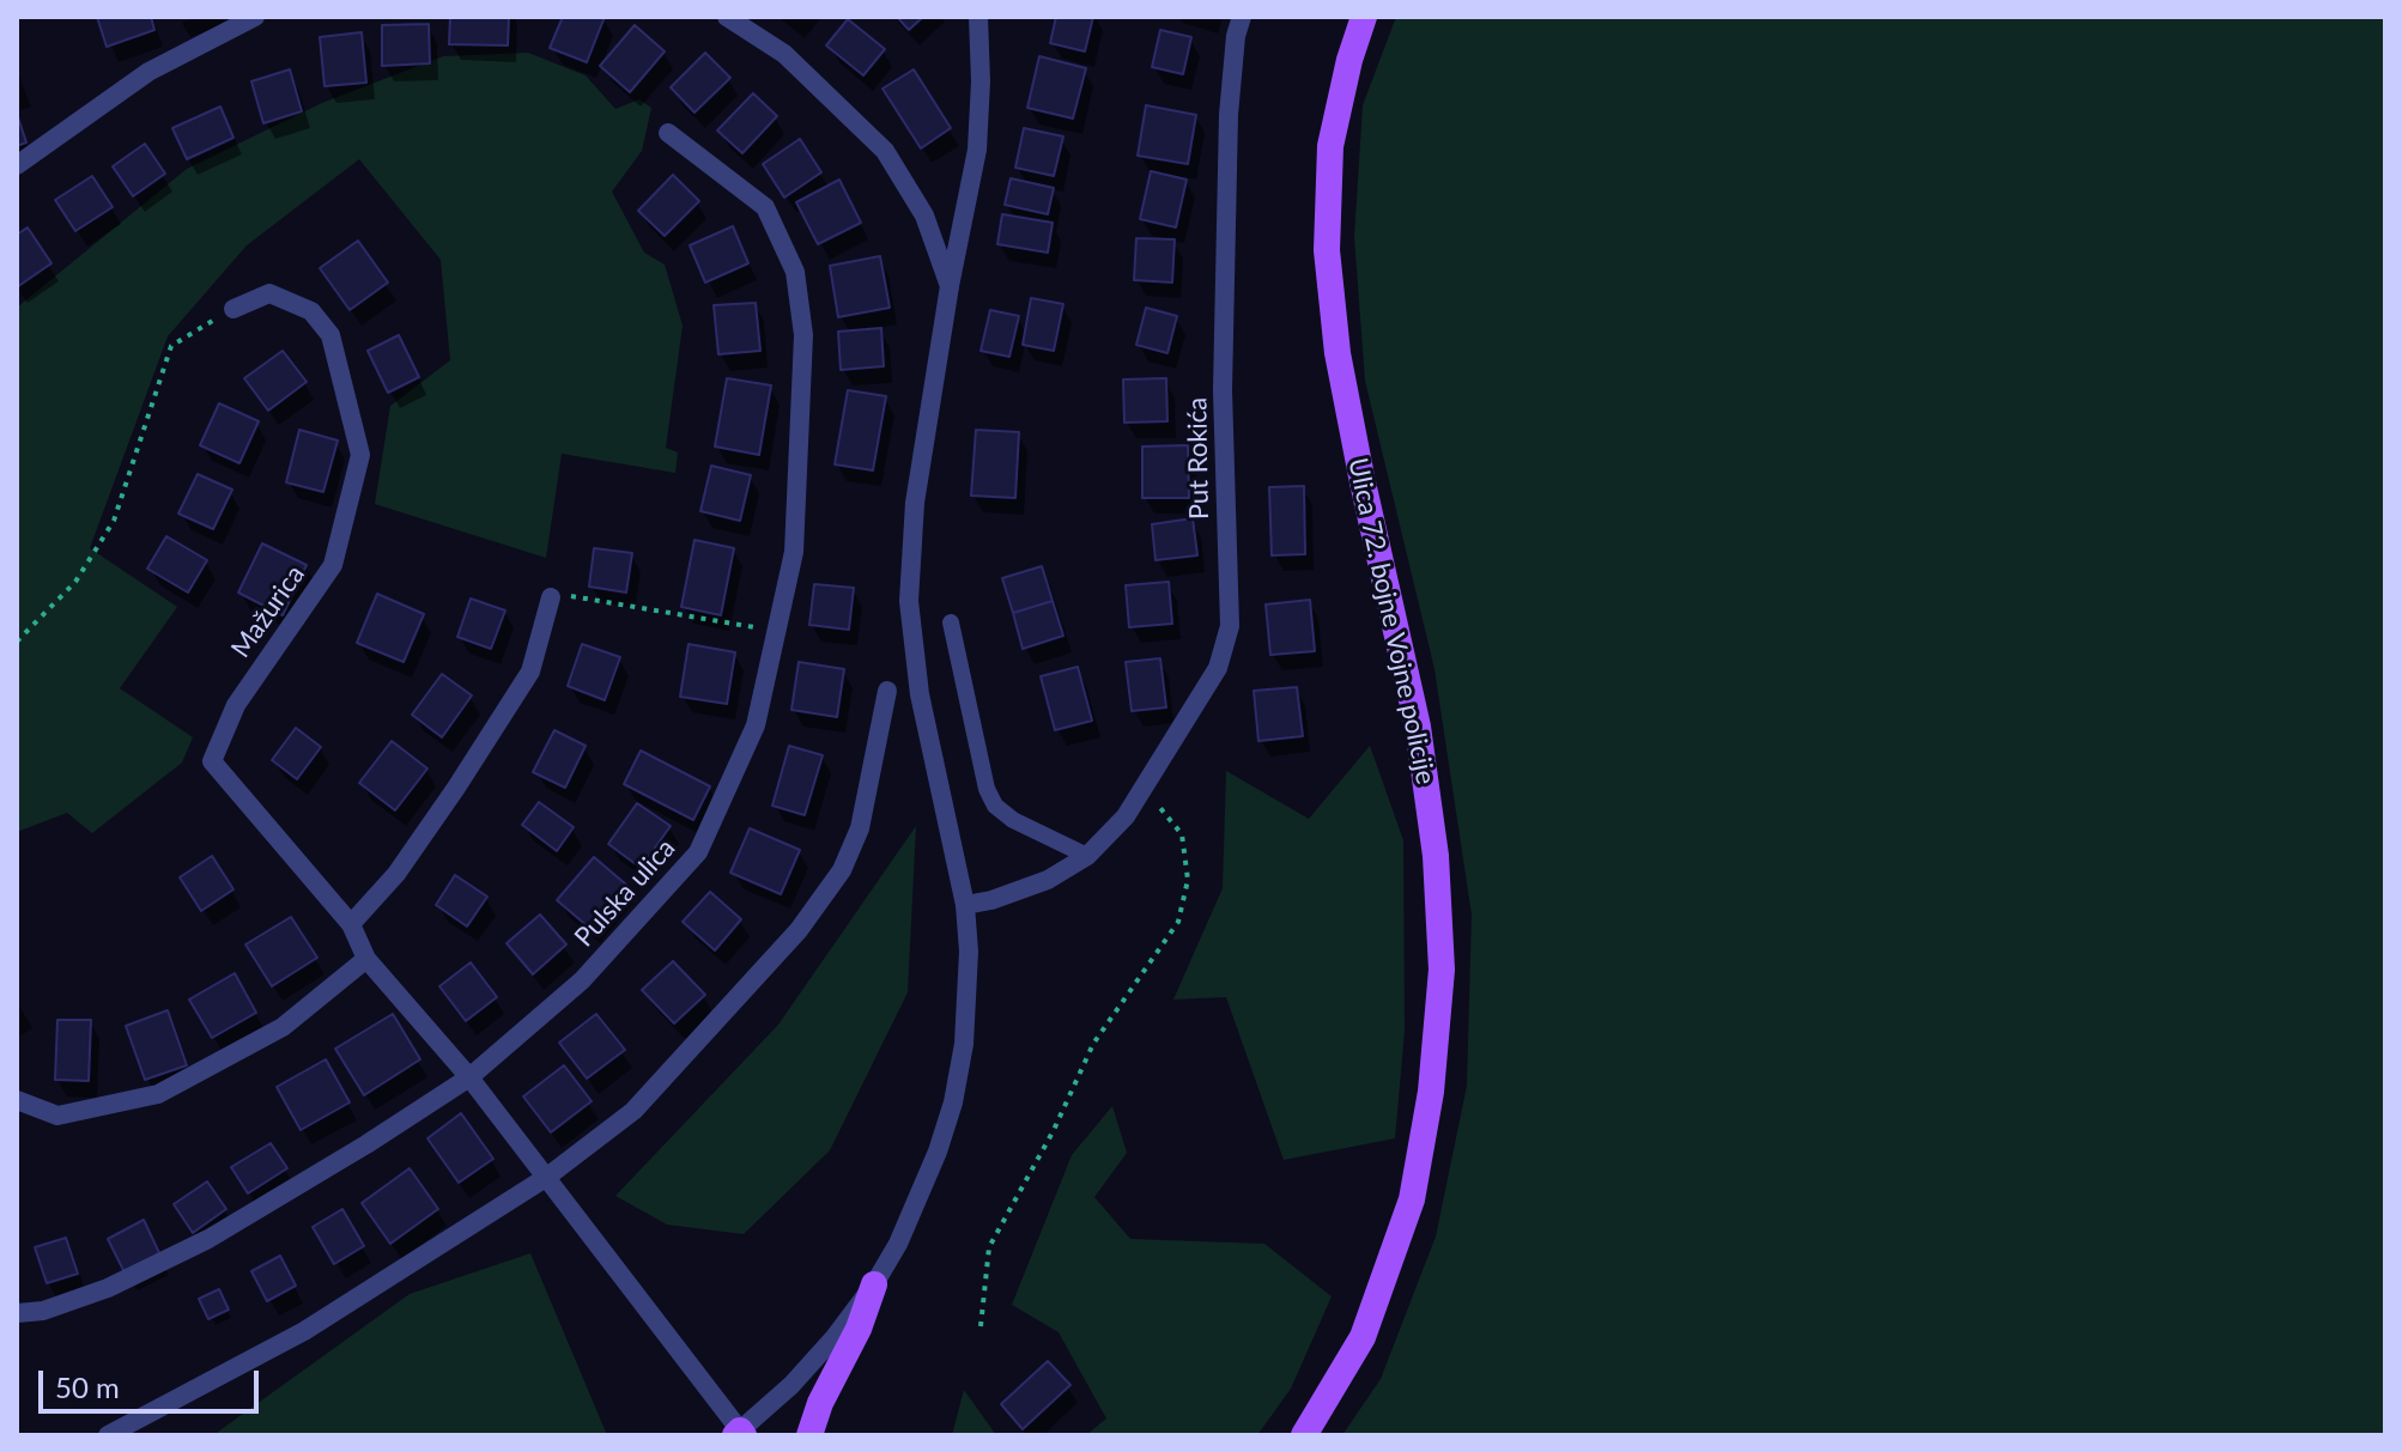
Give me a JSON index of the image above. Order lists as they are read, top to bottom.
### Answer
{
  "streets": {
    "main road": ["Ulica 72. bojne Vojne policije"],
    "street": ["Put Rokića", "Mažurica", "Pulska ulica"]
  },
  "crossings": [
    ["Mažurica", "Pulska ulica"]
  ],
  "scale_bar": "50 m"
}
